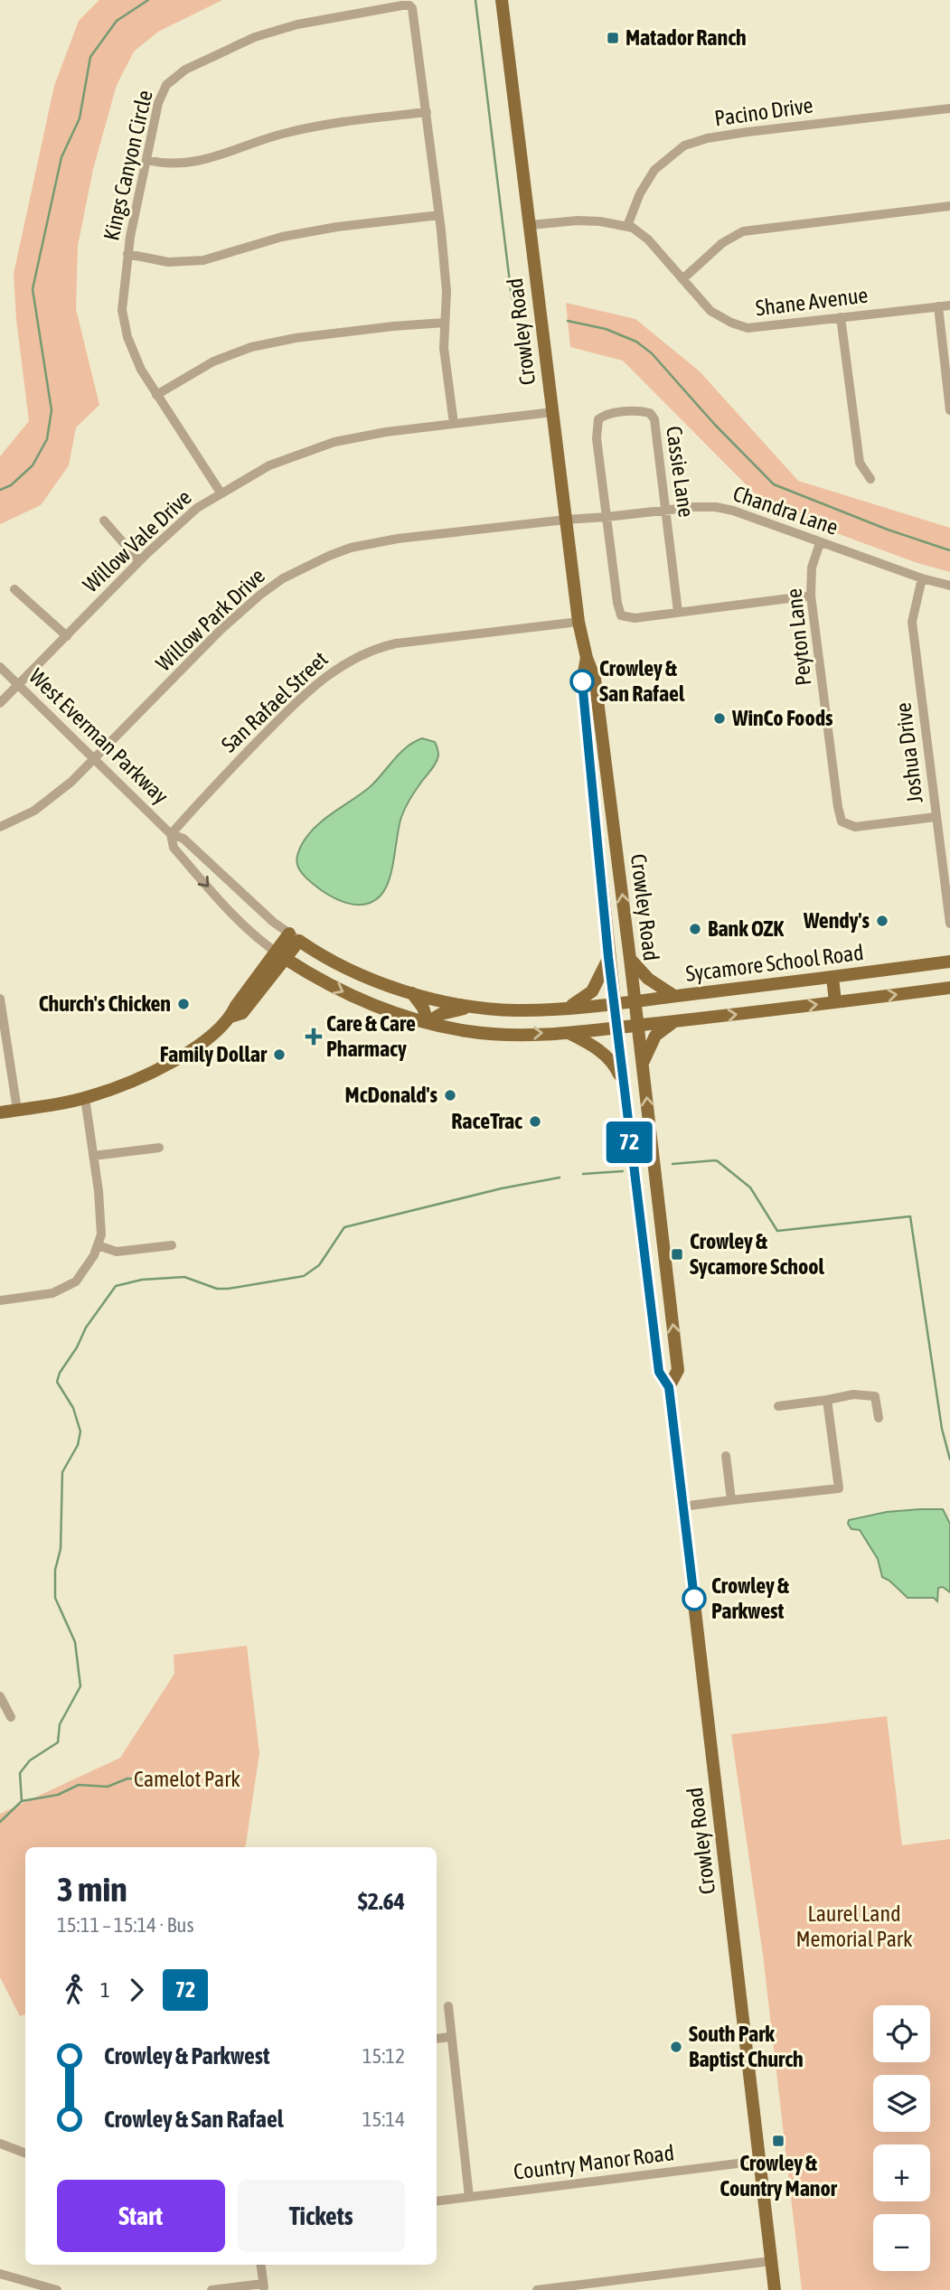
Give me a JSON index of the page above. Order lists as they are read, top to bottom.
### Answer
{
  "streets": {
    "main road": ["Crowley Road", "Sycamore School Road"],
    "street": [
      "Pacino Drive",
      "Kings Canyon Circle",
      "Shane Avenue",
      "Cassie Lane",
      "Chandra Lane",
      "Willow Vale Drive",
      "Willow Park Drive",
      "Peyton Lane",
      "San Rafael Street",
      "West Everman Parkway",
      "Joshua Drive",
      "Country Manor Road"
    ]
  },
  "crossings": [
    ["Pacino Drive", "Shane Avenue"],
    ["Kings Canyon Circle", "Willow Vale Drive"],
    ["Shane Avenue", "Crowley Road"],
    ["Crowley Road", "Chandra Lane"],
    ["Crowley Road", "Willow Vale Drive"],
    ["Crowley Road", "Willow Park Drive"],
    ["Crowley Road", "San Rafael Street"],
    ["Crowley Road", "Sycamore School Road"],
    ["Crowley Road", "Country Manor Road"],
    ["Cassie Lane", "Chandra Lane"],
    ["Chandra Lane", "Willow Park Drive"],
    ["Chandra Lane", "Peyton Lane"],
    ["Chandra Lane", "Joshua Drive"],
    ["Willow Vale Drive", "West Everman Parkway"],
    ["Willow Park Drive", "West Everman Parkway"],
    ["Peyton Lane", "Joshua Drive"],
    ["San Rafael Street", "West Everman Parkway"],
    ["West Everman Parkway", "Sycamore School Road"]
  ],
  "parks": ["Camelot Park", "Laurel Land Memorial Park"],
  "places": {
    "transit": ["Matador Ranch", "Crowley & Sycamore School", "Crowley & Country Manor"],
    "other": [
      "Crowley & San Rafael",
      "WinCo Foods",
      "Wendy's",
      "Bank OZK",
      "Church's Chicken",
      "Family Dollar",
      "McDonald's",
      "RaceTrac",
      "Crowley & Parkwest",
      "South Park Baptist Church"
    ],
    "health": ["Care & Care Pharmacy"]
  },
  "lines": ["bus line 72"],
  "page": {
    "on_map": "72",
    "heading": ["3 min", "15:11 – 15:14 · Bus", "$2.64"],
    "legs": ["1", "72"],
    "map_buttons": ["+", "−"],
    "list": [
      {
        "name": "Crowley & Parkwest",
        "value": "15:12"
      },
      {
        "name": "Crowley & San Rafael",
        "value": "15:14"
      }
    ],
    "buttons": ["Start", "Tickets"]
  }
}
